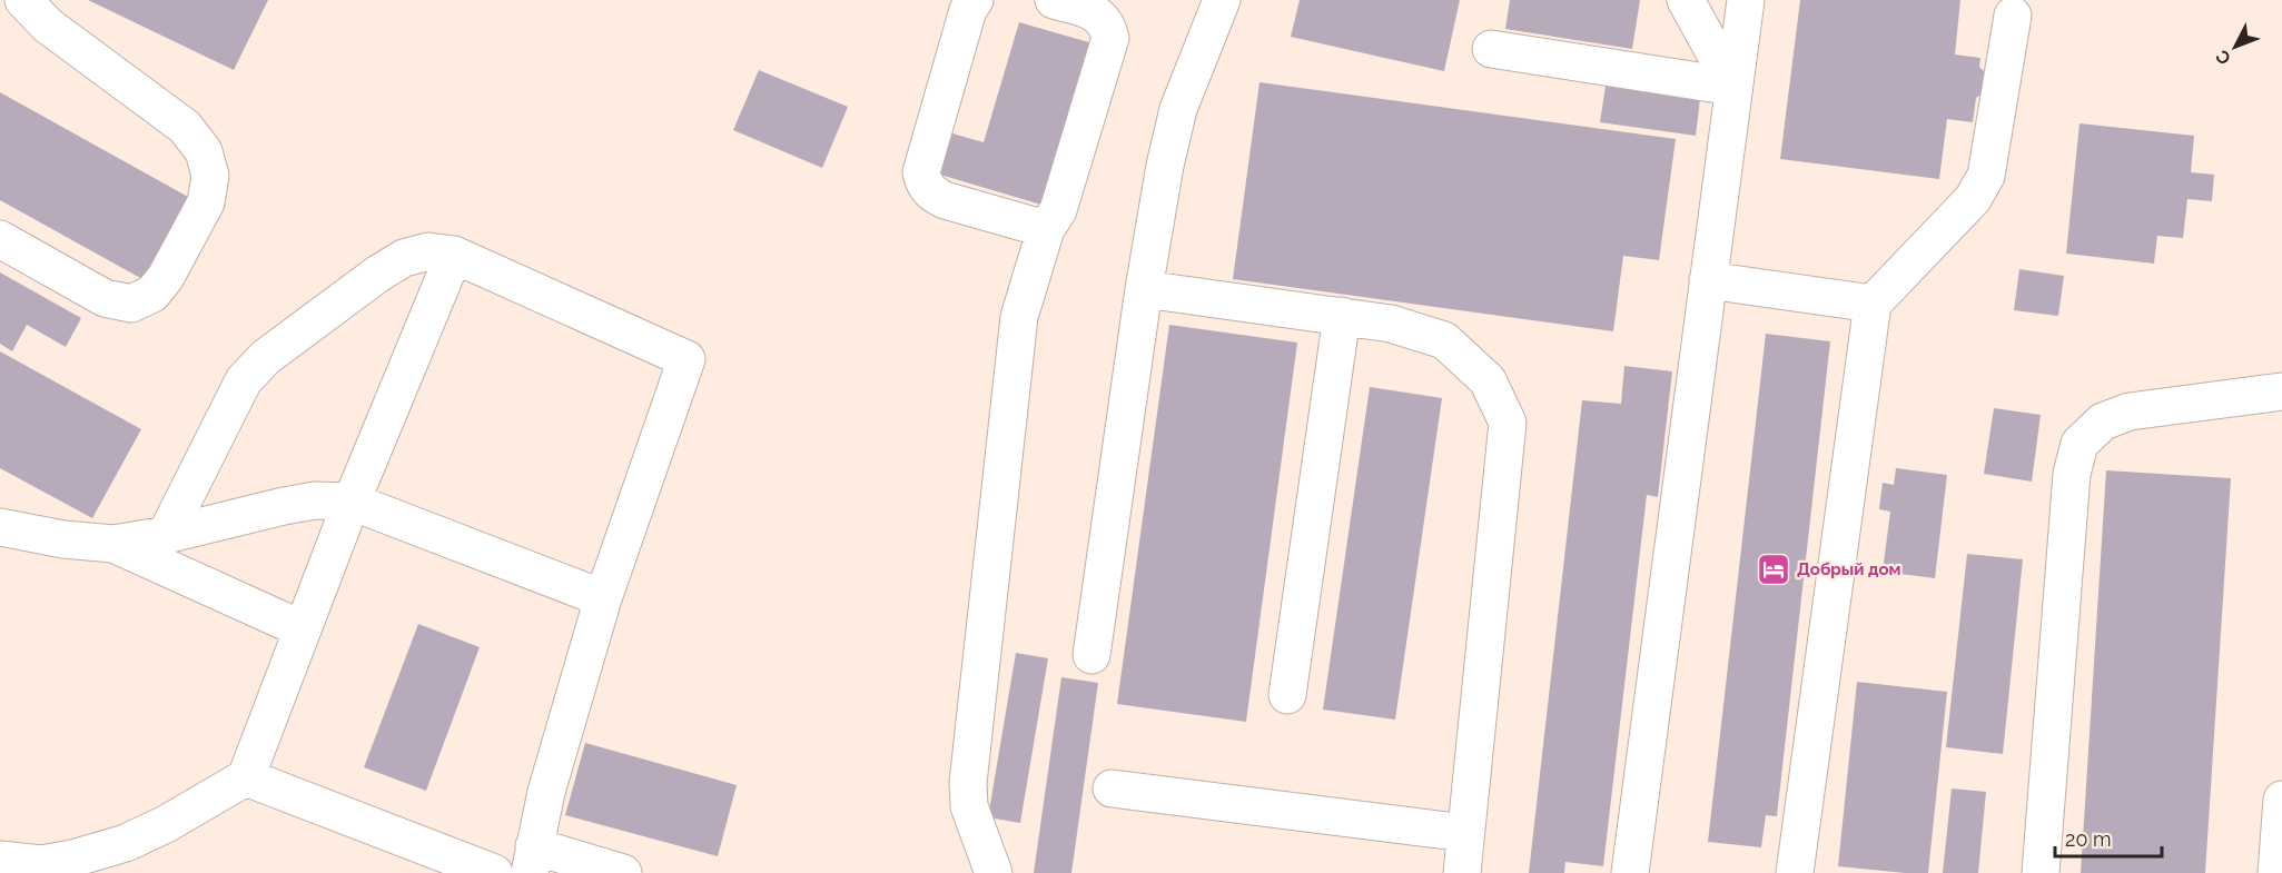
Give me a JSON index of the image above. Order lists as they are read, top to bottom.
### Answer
{
  "places": {
    "hotel": ["Добрый дом"]
  },
  "scale_bar": "20 m",
  "north": "bottom left"
}
